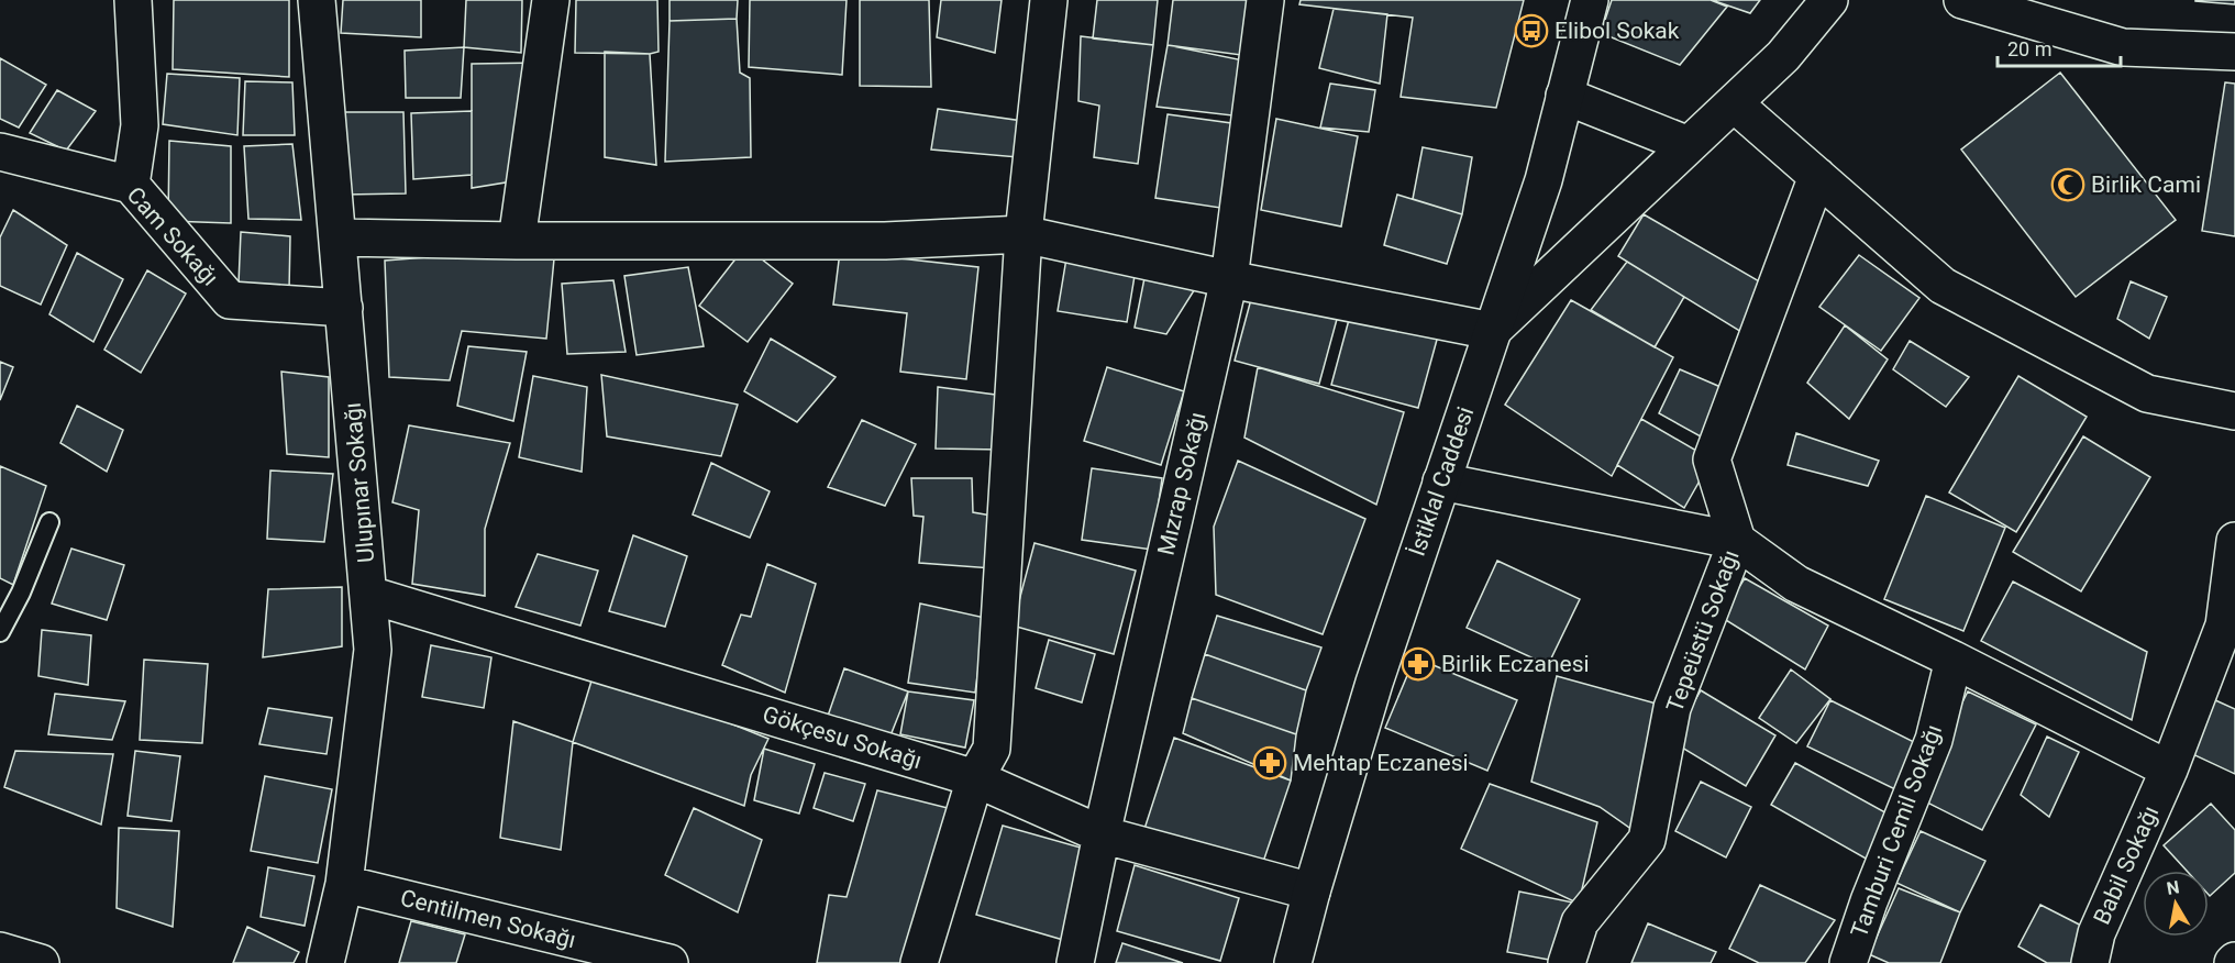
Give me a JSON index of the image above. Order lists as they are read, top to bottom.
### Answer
{
  "streets": {
    "street": [
      "Cam Sokağı",
      "İstiklal Caddesi",
      "Ulupınar Sokağı",
      "Mızrap Sokağı",
      "Tepeüstü Sokağı",
      "Gökçesu Sokağı",
      "Tamburi Cemil Sokağı",
      "Babil Sokağı",
      "Centilmen Sokağı"
    ]
  },
  "crossings": [
    ["Cam Sokağı", "Ulupınar Sokağı"],
    ["İstiklal Caddesi", "Gökçesu Sokağı"],
    ["Ulupınar Sokağı", "Gökçesu Sokağı"],
    ["Ulupınar Sokağı", "Centilmen Sokağı"],
    ["Mızrap Sokağı", "Gökçesu Sokağı"]
  ],
  "places": {
    "bus stop": ["Elibol Sokak"],
    "mosque": ["Birlik Cami"],
    "pharmacy": ["Birlik Eczanesi", "Mehtap Eczanesi"]
  },
  "scale_bar": "20 m",
  "north": "top"
}
